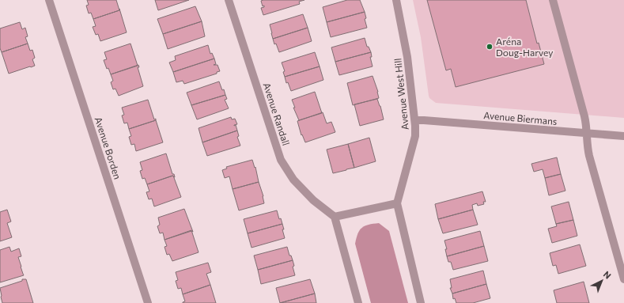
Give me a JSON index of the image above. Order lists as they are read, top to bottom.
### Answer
{
  "streets": {
    "street": [
      "Avenue West Hill",
      "Avenue Randall",
      "Avenue Biermans",
      "Avenue Borden"
    ]
  },
  "crossings": [
    ["Avenue West Hill", "Avenue Biermans"]
  ],
  "places": ["Aréna Doug-Harvey"],
  "north": "top right"
}
